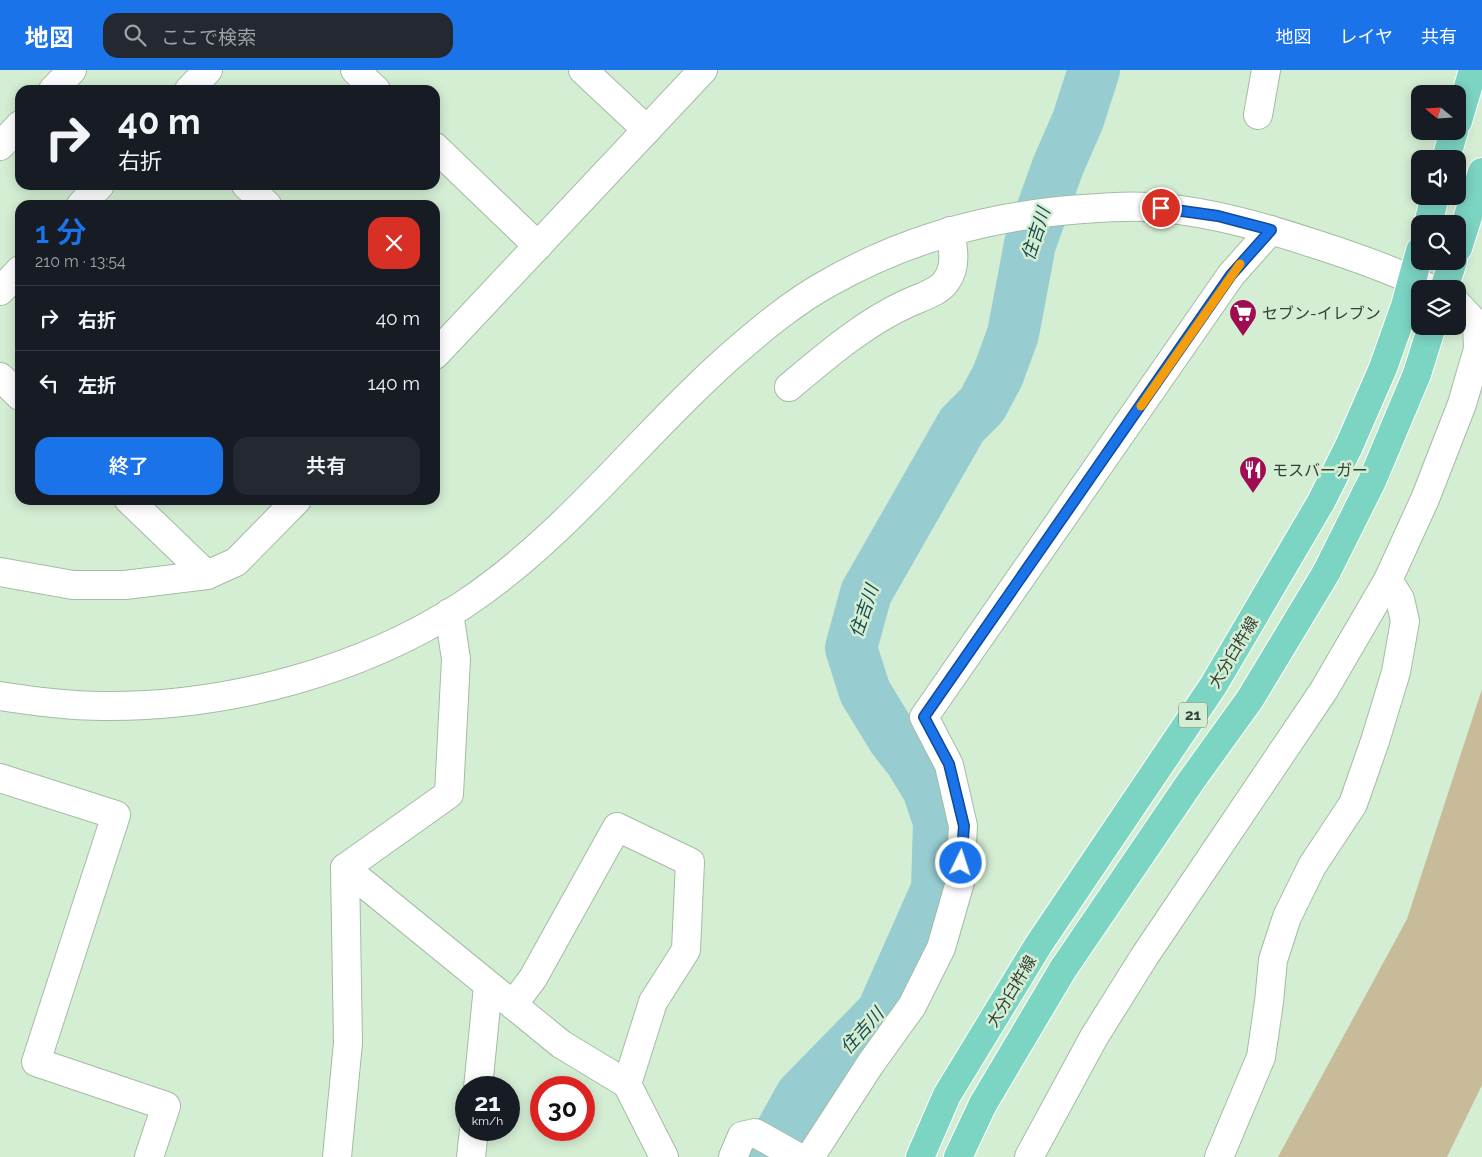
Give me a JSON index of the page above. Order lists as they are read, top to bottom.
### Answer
{
  "streets": {
    "main road": ["大分臼杵線", "21"]
  },
  "water": ["住吉川"],
  "places": {
    "supermarket": ["セブン-イレブン"],
    "restaurant": ["モスバーガー"]
  },
  "north": "left",
  "page": {
    "header": "地図",
    "search": "ここで検索",
    "nav": ["地図", "レイヤ", "共有"],
    "turn": ["40 m", "右折"],
    "heading": ["1 分", "210 m · 13:54"],
    "list": [
      {
        "name": "右折",
        "value": "40 m"
      },
      {
        "name": "左折",
        "value": "140 m"
      }
    ],
    "buttons": ["終了", "共有"],
    "speed": "21 km/h",
    "limit": "30"
  }
}
